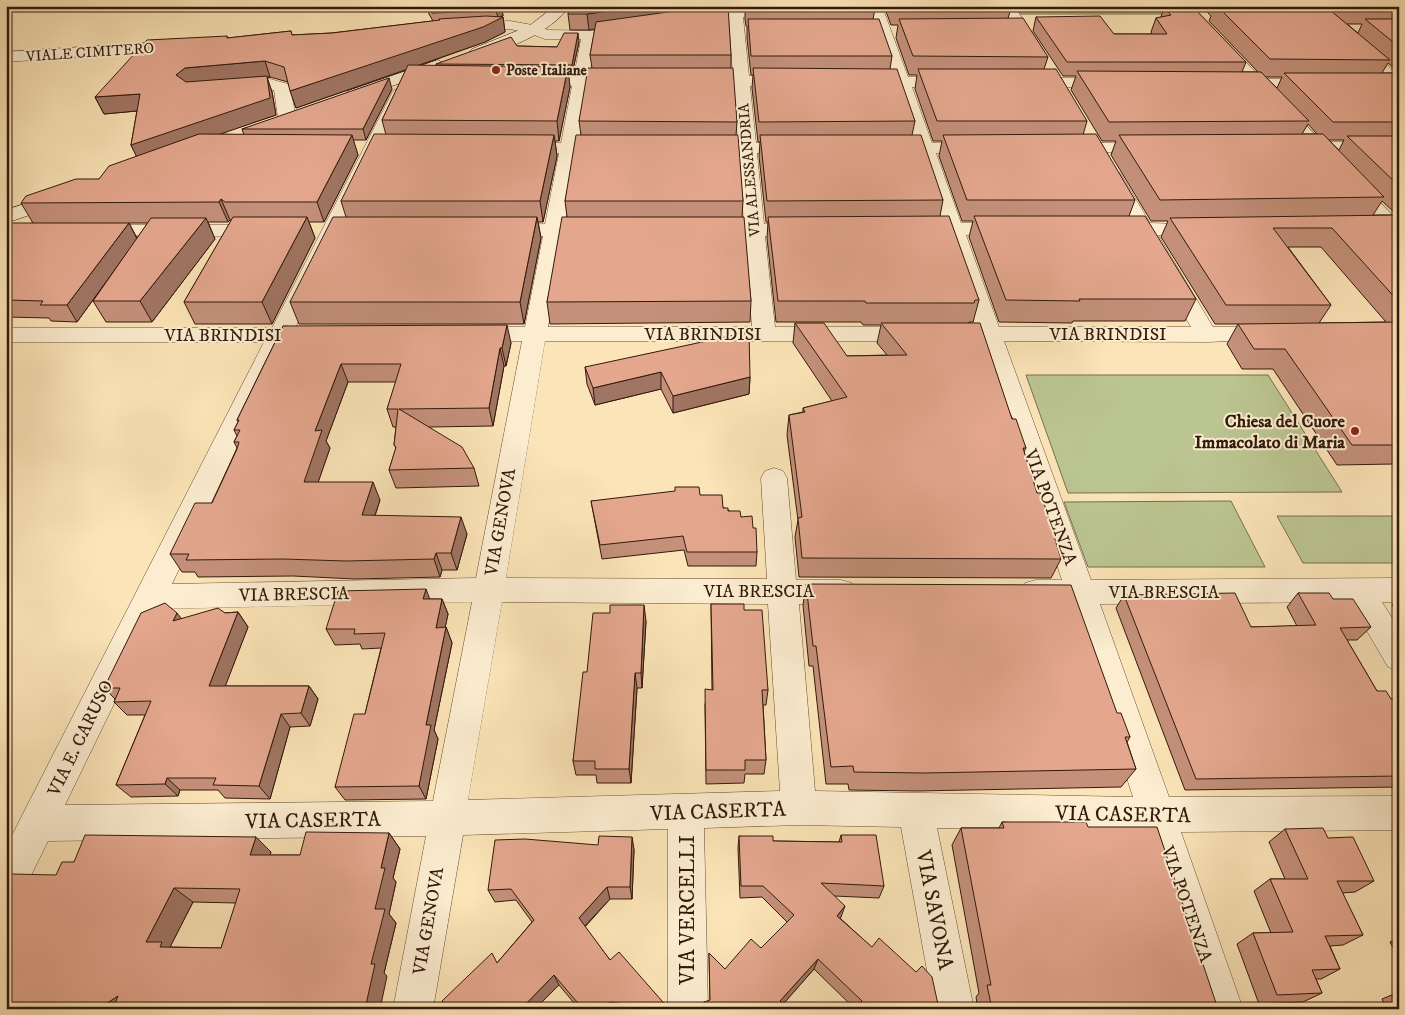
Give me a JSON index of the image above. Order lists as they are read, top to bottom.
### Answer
{
  "streets": {
    "street": [
      "VIALE CIMITERO",
      "VIA ALESSANDRIA",
      "VIA BRINDISI",
      "VIA POTENZA",
      "VIA GENOVA",
      "VIA BRESCIA",
      "VIA E. CARUSO",
      "VIA CASERTA",
      "VIA VERCELLI",
      "VIA SAVONA"
    ]
  },
  "crossings": [
    ["VIA ALESSANDRIA", "VIA BRINDISI"],
    ["VIA BRINDISI", "VIA POTENZA"],
    ["VIA BRINDISI", "VIA GENOVA"],
    ["VIA BRINDISI", "VIA E. CARUSO"],
    ["VIA POTENZA", "VIA BRESCIA"],
    ["VIA POTENZA", "VIA CASERTA"],
    ["VIA GENOVA", "VIA BRESCIA"],
    ["VIA GENOVA", "VIA CASERTA"],
    ["VIA BRESCIA", "VIA E. CARUSO"],
    ["VIA E. CARUSO", "VIA CASERTA"],
    ["VIA CASERTA", "VIA VERCELLI"],
    ["VIA CASERTA", "VIA SAVONA"]
  ],
  "places": ["Poste Italiane", "Chiesa del Cuore Immacolato di Maria"]
}
